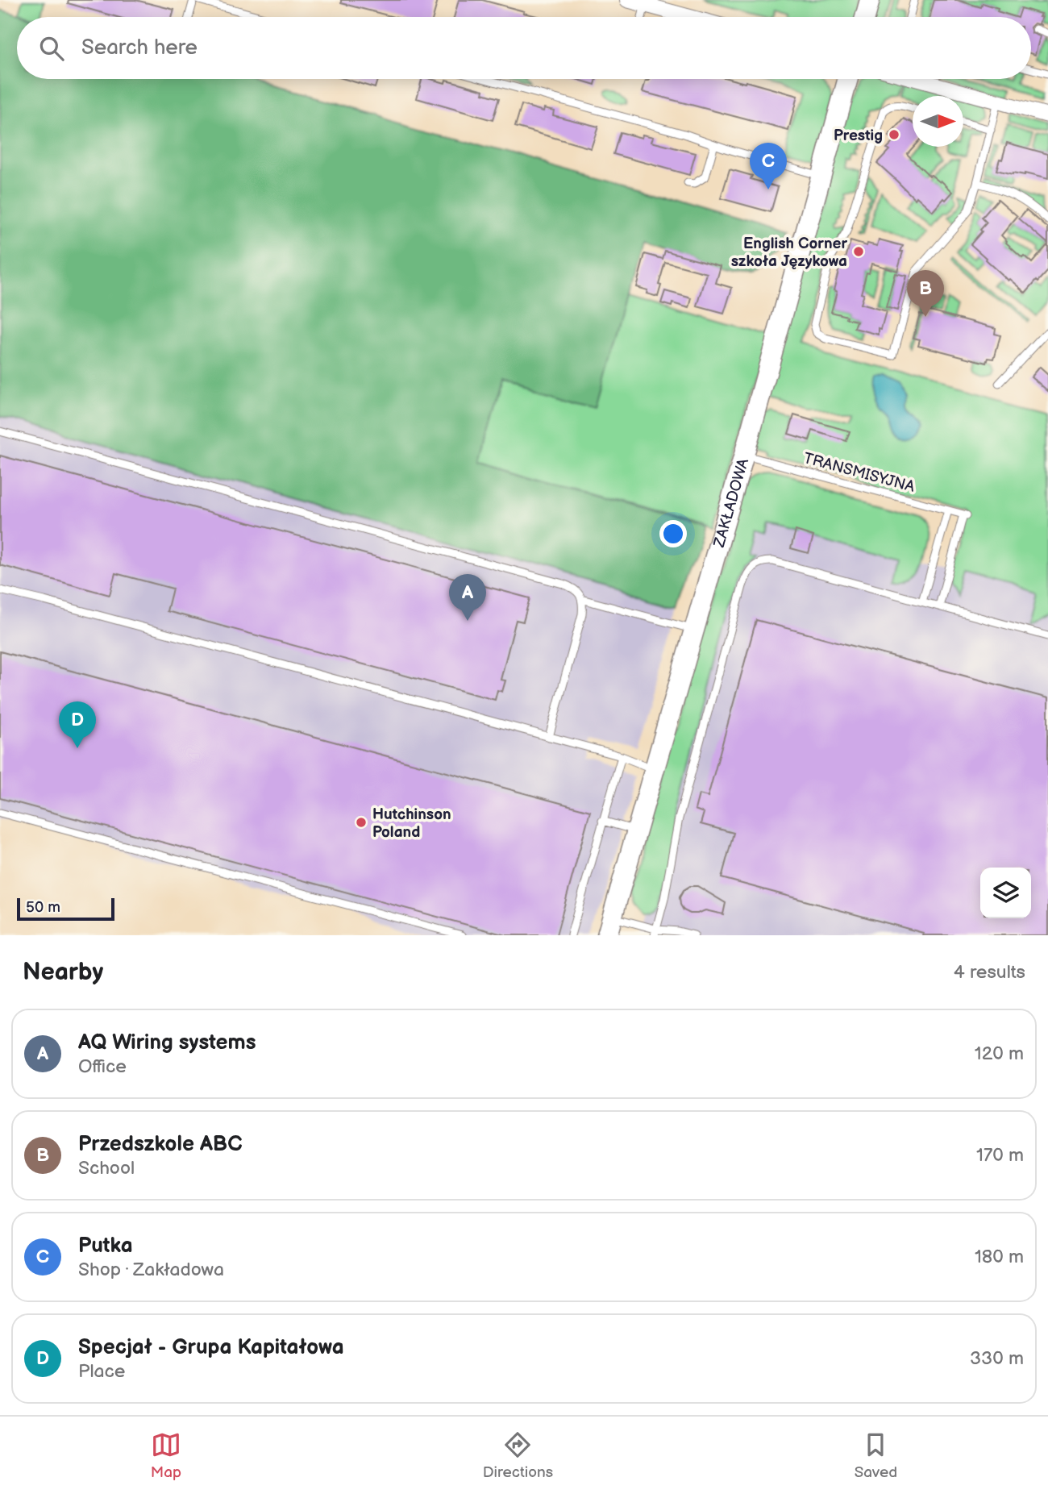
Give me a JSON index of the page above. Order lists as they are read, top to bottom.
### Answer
{
  "streets": {
    "street": ["ZAKŁADOWA"],
    "lane": ["TRANSMISYJNA"]
  },
  "crossings": [
    ["TRANSMISYJNA", "ZAKŁADOWA"]
  ],
  "places": ["Prestig", "English Corner szkoła Językowa", "Hutchinson Poland"],
  "scale_bar": "50 m",
  "north": "right",
  "page": {
    "search": "Search here",
    "pins": [
      "C",
      "B",
      "A",
      "D"
    ],
    "scale": "50 m",
    "heading": ["Nearby", "4 results"],
    "list": [
      {
        "mark": "A",
        "name": "AQ Wiring systems",
        "note": "Office",
        "value": "120 m"
      },
      {
        "mark": "B",
        "name": "Przedszkole ABC",
        "note": "School",
        "value": "170 m"
      },
      {
        "mark": "C",
        "name": "Putka",
        "note": "Shop · Zakładowa",
        "value": "180 m"
      },
      {
        "mark": "D",
        "name": "Specjał - Grupa Kapitałowa",
        "note": "Place",
        "value": "330 m"
      }
    ],
    "nav": ["Map", "Directions", "Saved"]
  }
}
